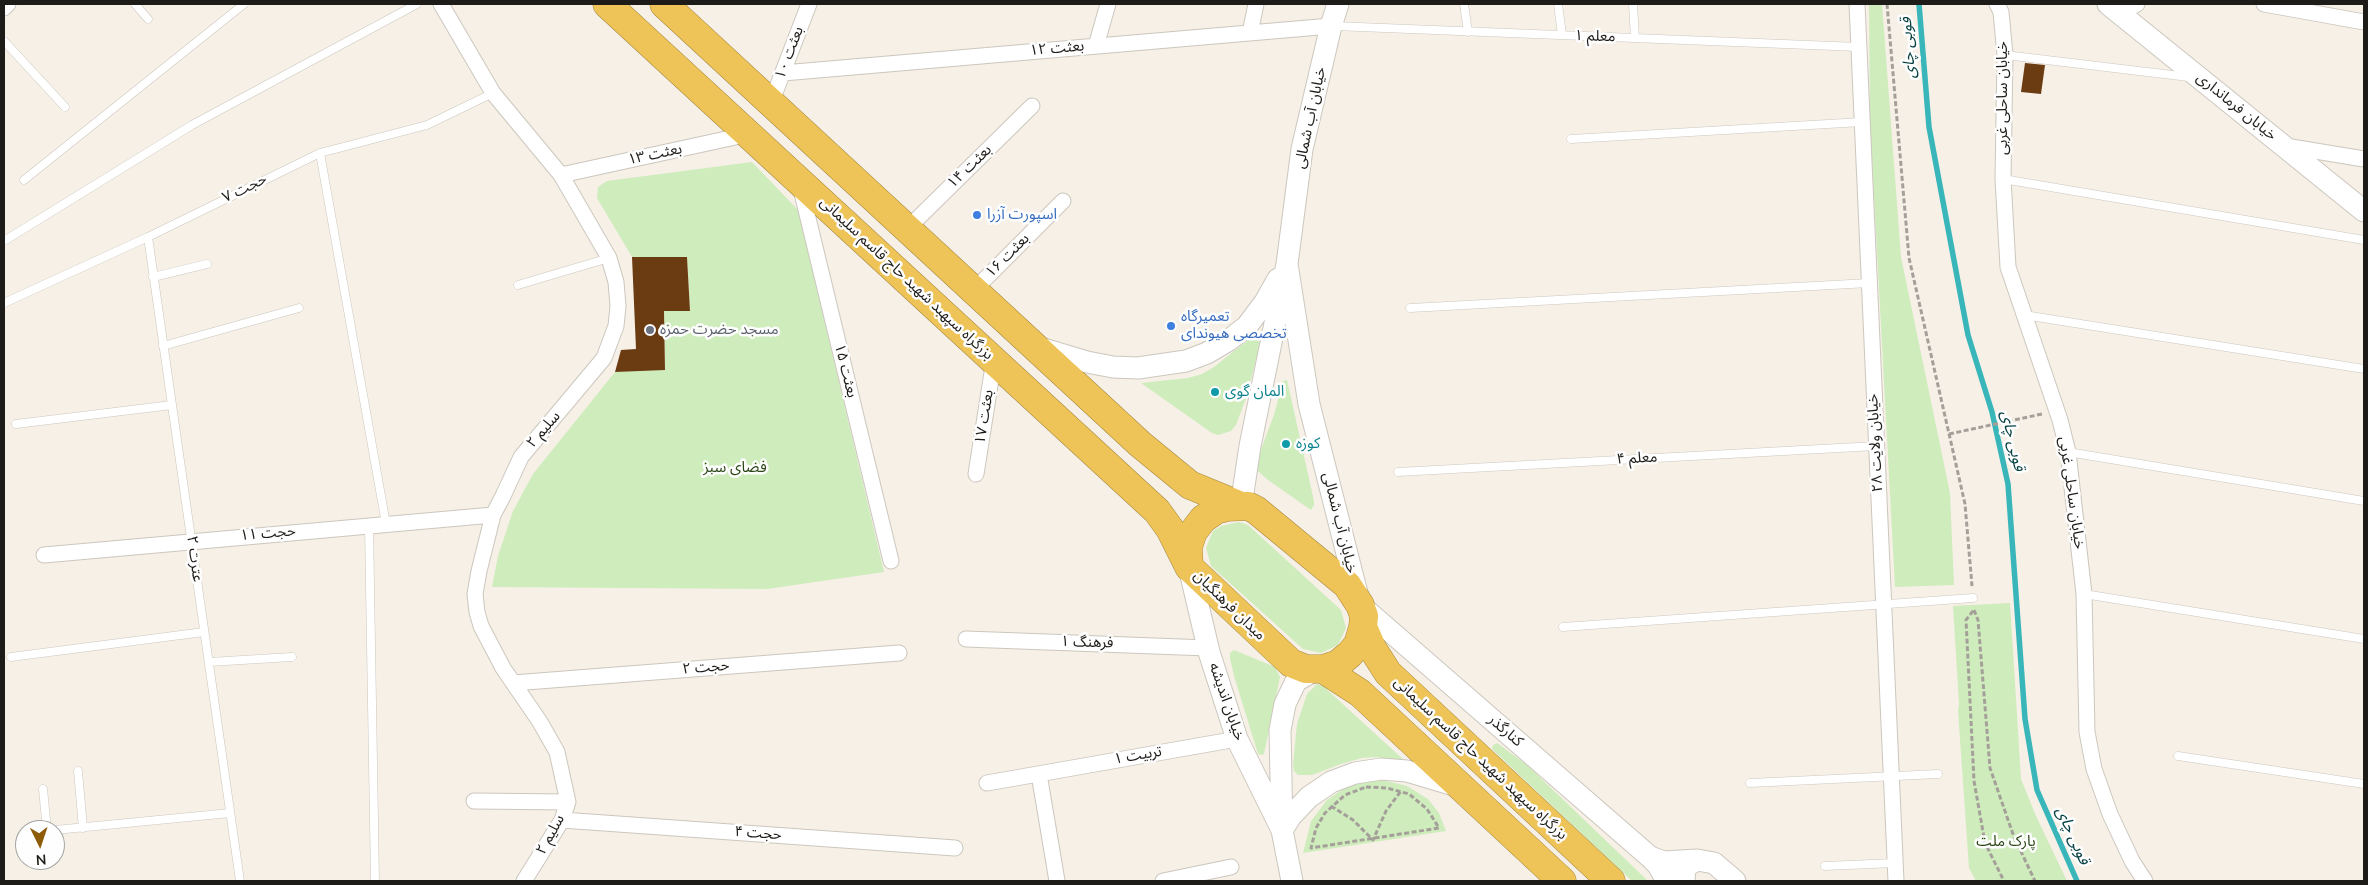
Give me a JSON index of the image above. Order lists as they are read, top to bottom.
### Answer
{
  "streets": {
    "highway": ["بزرگراه سپهبد شهید حاج قاسم سلیمانی", "میدان فرهنگیان"],
    "main road": [
      "خیابان فرمانداری",
      "خیابان آب شمالی",
      "خیابان اندیشه",
      "کنارگذر"
    ],
    "street": [
      "بعثت ۱۲",
      "بعثت ۱۰",
      "خیابان ساحلی غربی",
      "بعثت ۱۳",
      "بعثت ۱۴",
      "بعثت ۱۶",
      "بعثت ۱۵",
      "بعثت ۱۷",
      "سلیم ۲",
      "خیابان ولایت ۲۸",
      "حجت ۱۱",
      "فرهنگ ۱",
      "حجت ۲",
      "تربیت ۱",
      "حجت ۴"
    ],
    "lane": [
      "معلم ۱",
      "حجت ۷",
      "معلم ۴",
      "عترت ۲"
    ]
  },
  "crossings": [
    ["معلم ۱", "بعثت ۱۲"],
    ["معلم ۱", "خیابان آب شمالی"],
    ["معلم ۱", "خیابان ولایت ۲۸"],
    ["بعثت ۱۲", "بعثت ۱۰"],
    ["بعثت ۱۲", "خیابان آب شمالی"],
    ["خیابان آب شمالی", "بزرگراه سپهبد شهید حاج قاسم سلیمانی"],
    ["خیابان آب شمالی", "میدان فرهنگیان"],
    ["خیابان آب شمالی", "کنارگذر"],
    ["بعثت ۱۳", "بزرگراه سپهبد شهید حاج قاسم سلیمانی"],
    ["بعثت ۱۳", "سلیم ۲"],
    ["حجت ۷", "سلیم ۲"],
    ["حجت ۷", "عترت ۲"],
    ["بزرگراه سپهبد شهید حاج قاسم سلیمانی", "بعثت ۱۵"],
    ["بزرگراه سپهبد شهید حاج قاسم سلیمانی", "بعثت ۱۷"],
    ["بزرگراه سپهبد شهید حاج قاسم سلیمانی", "میدان فرهنگیان"],
    ["بزرگراه سپهبد شهید حاج قاسم سلیمانی", "خیابان اندیشه"],
    ["بزرگراه سپهبد شهید حاج قاسم سلیمانی", "کنارگذر"],
    ["سلیم ۲", "حجت ۱۱"],
    ["سلیم ۲", "حجت ۲"],
    ["سلیم ۲", "حجت ۴"],
    ["خیابان ولایت ۲۸", "معلم ۴"],
    ["حجت ۱۱", "عترت ۲"],
    ["میدان فرهنگیان", "خیابان اندیشه"],
    ["فرهنگ ۱", "خیابان اندیشه"],
    ["خیابان اندیشه", "تربیت ۱"]
  ],
  "water": ["قوبی چای"],
  "parks": ["فضای سبز", "پارک ملت"],
  "places": [
    "اسپورت آزرا",
    "تعمیرگاه تخصصی هیوندای",
    "مسجد حضرت حمزه",
    "المان گوی",
    "کوزه"
  ],
  "north": "bottom"
}
